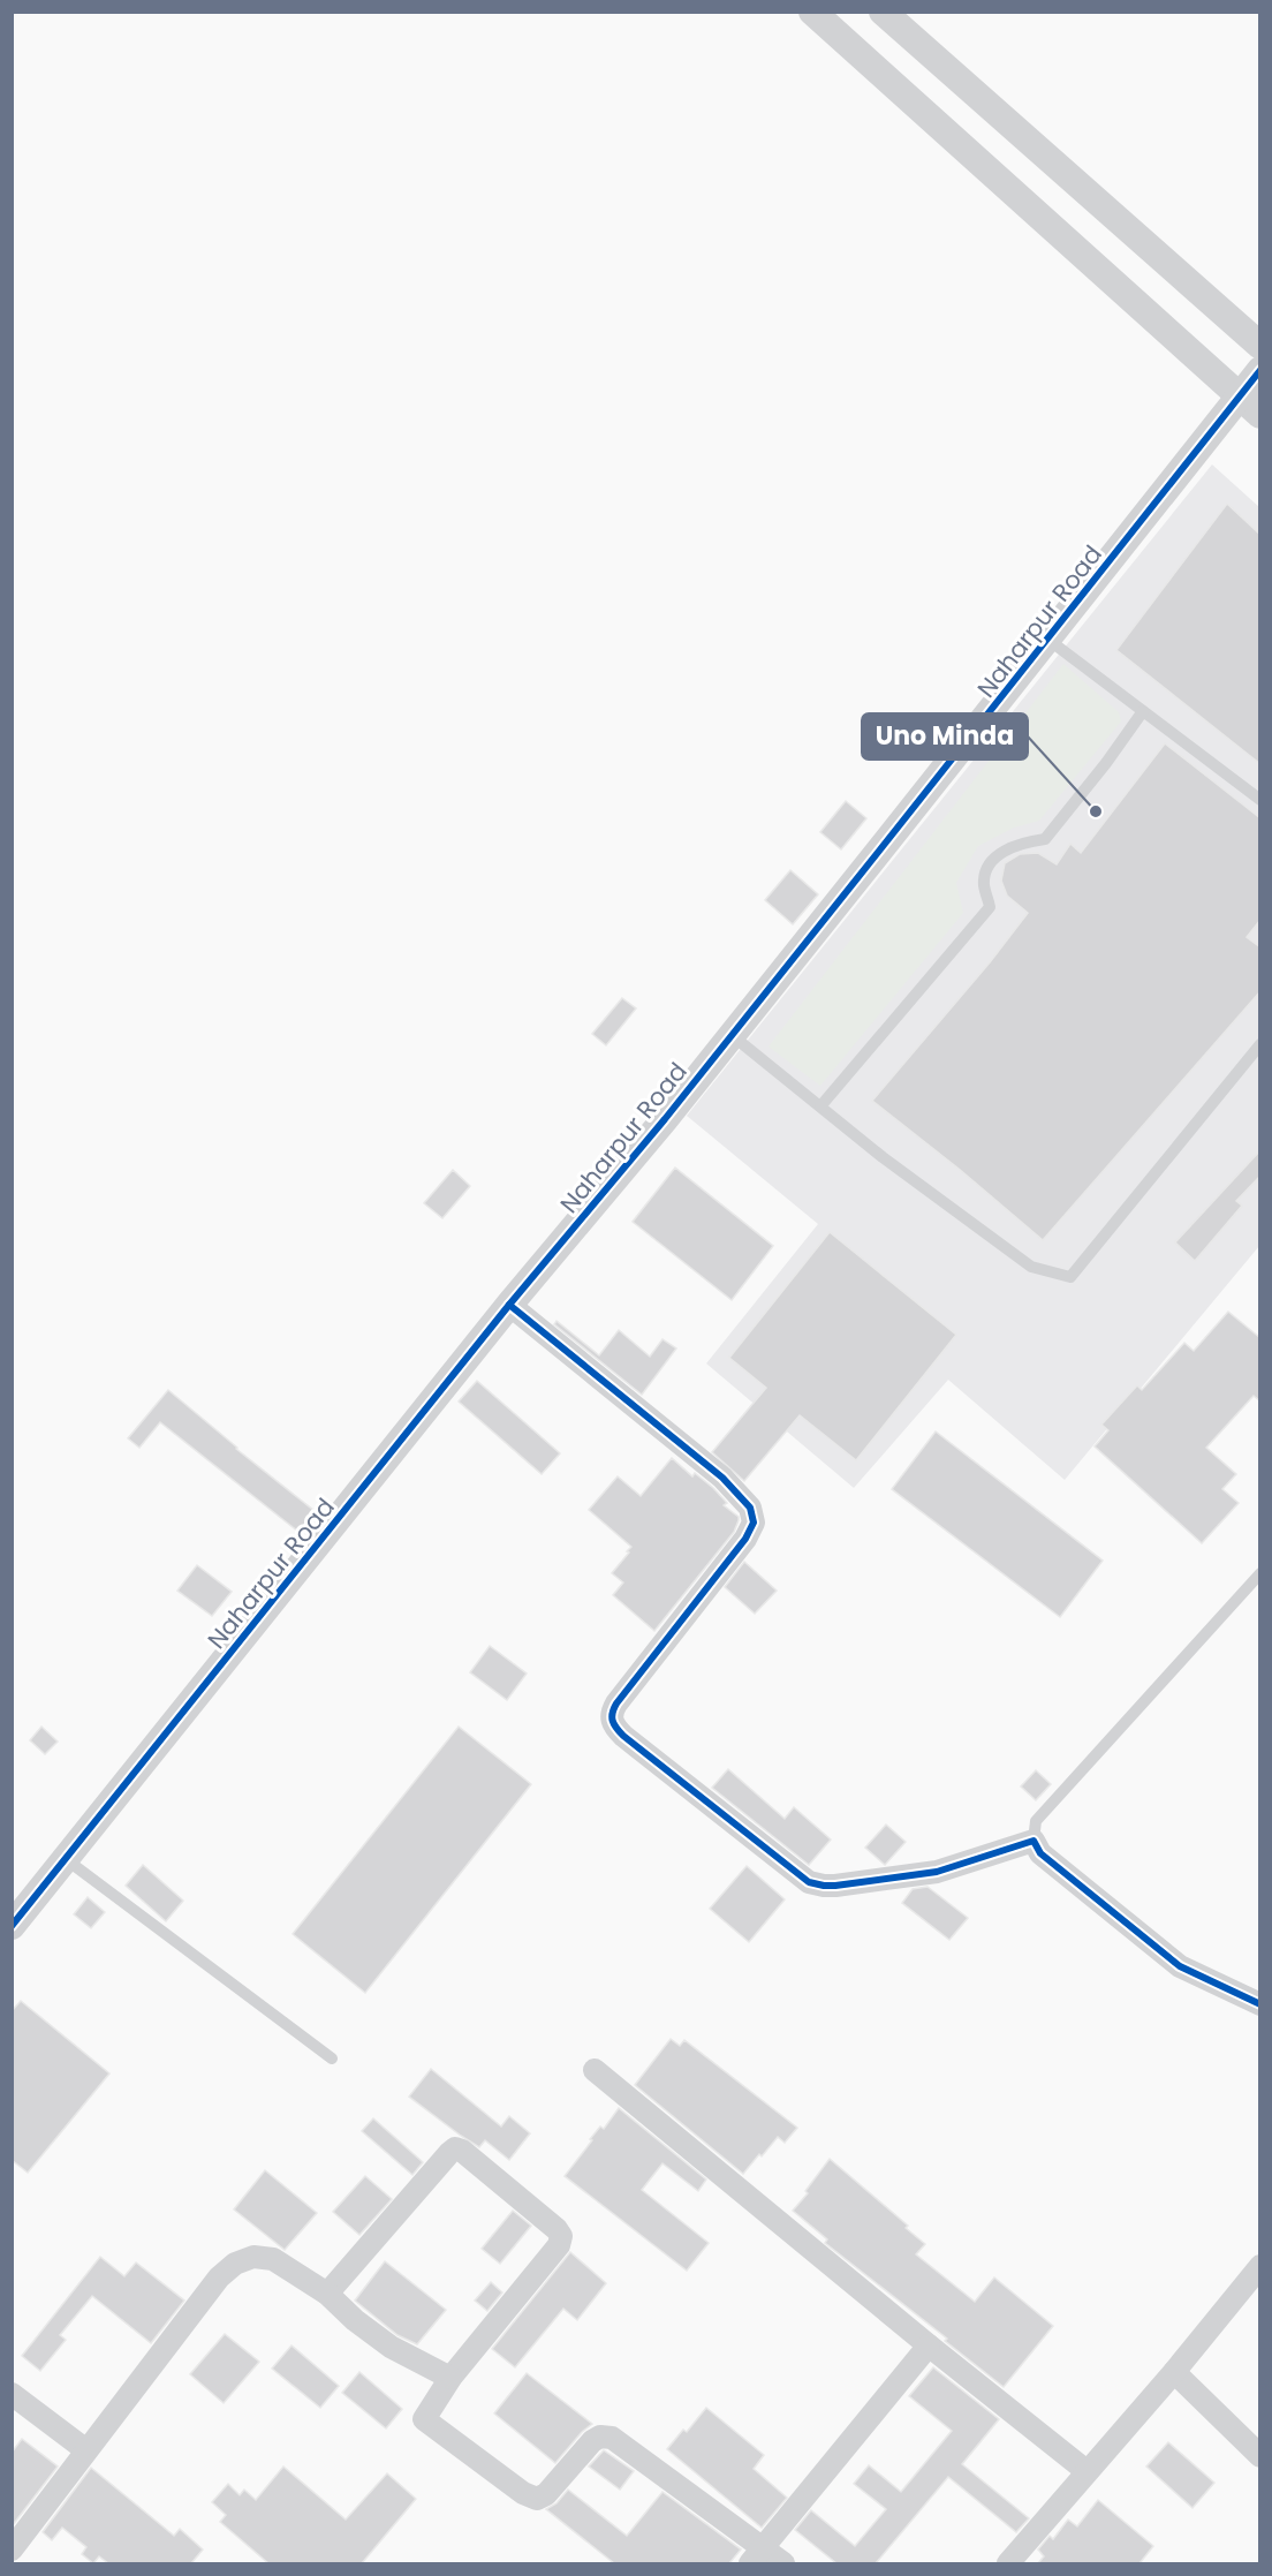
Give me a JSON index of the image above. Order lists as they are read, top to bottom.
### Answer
{
  "streets": {
    "street": ["Naharpur Road"]
  },
  "places": ["Uno Minda"]
}
